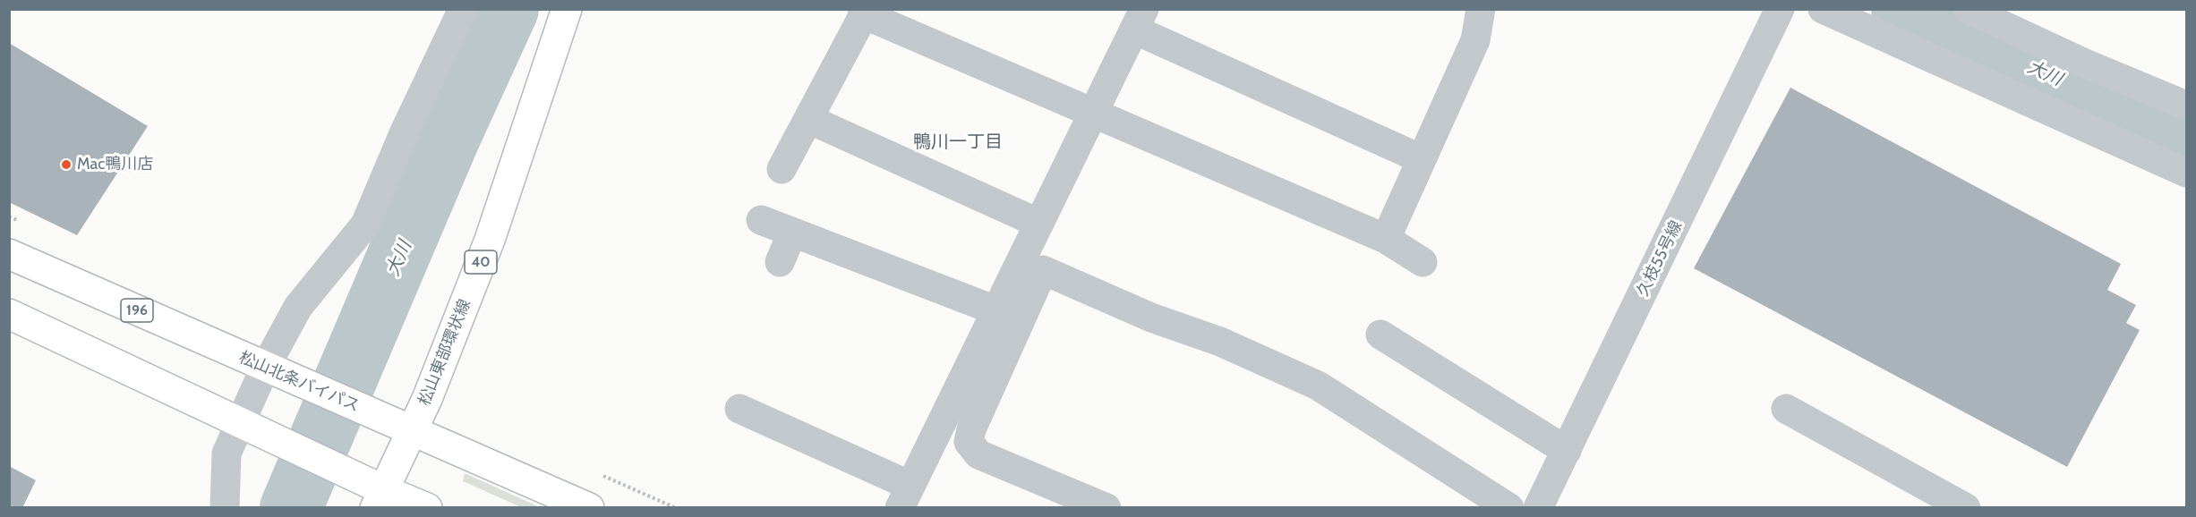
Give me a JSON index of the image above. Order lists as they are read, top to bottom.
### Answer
{
  "streets": {
    "main road": [
      "40",
      "196",
      "松山東部環状線",
      "松山北条バイパス"
    ],
    "street": ["久枝55号線"]
  },
  "crossings": [
    ["松山東部環状線", "松山北条バイパス"]
  ],
  "districts": ["鴨川一丁目"],
  "water": ["大川"],
  "places": ["Mac鴨川店"]
}
